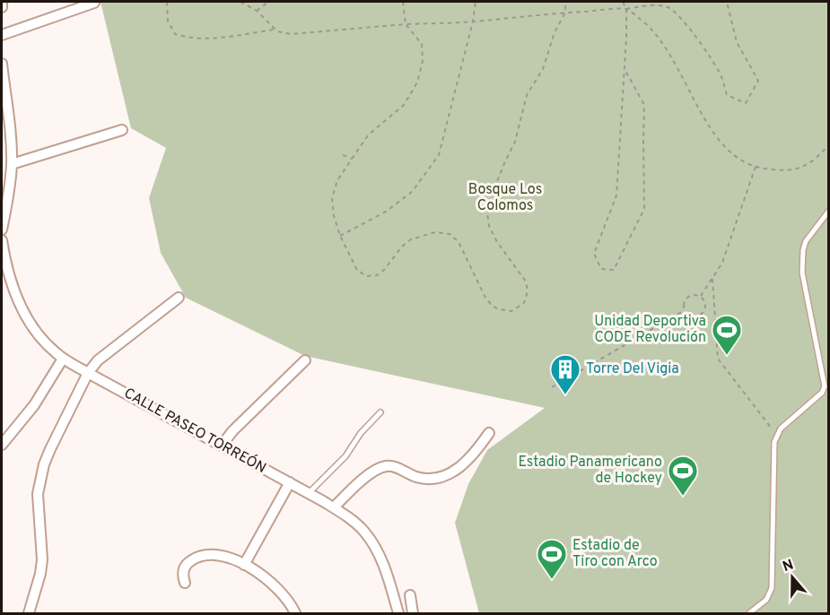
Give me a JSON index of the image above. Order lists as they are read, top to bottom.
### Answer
{
  "streets": {
    "street": ["CALLE PASEO TORREÓN"]
  },
  "parks": ["Bosque Los Colomos"],
  "places": {
    "sports": ["Unidad Deportiva CODE Revolución", "Estadio Panamericano de Hockey", "Estadio de Tiro con Arco"],
    "building": ["Torre Del Vigia"]
  },
  "north": "top"
}
